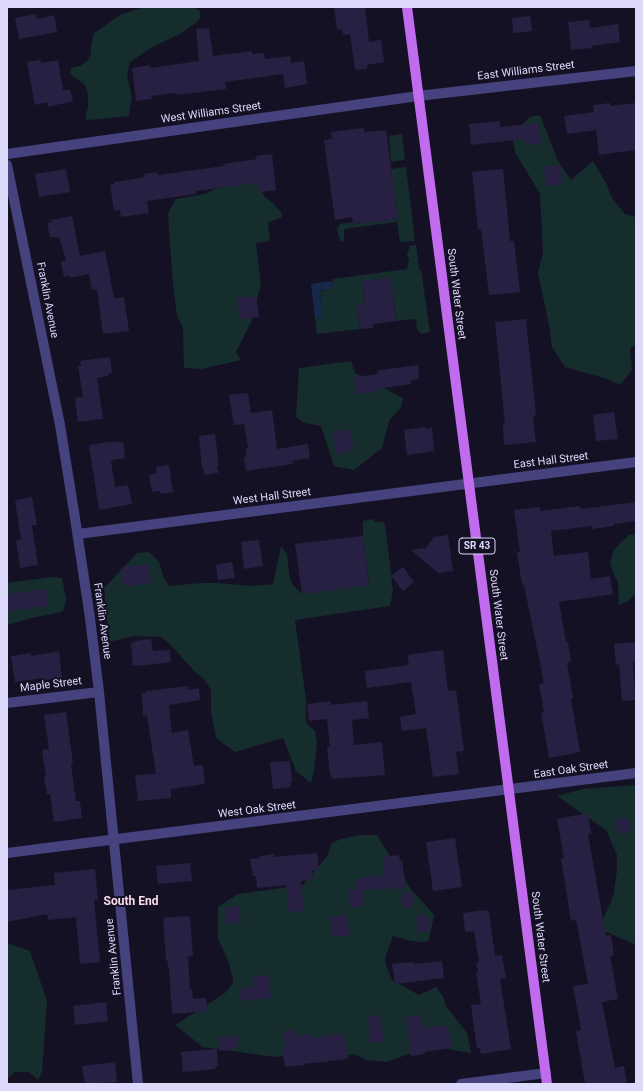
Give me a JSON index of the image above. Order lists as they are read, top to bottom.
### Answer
{
  "streets": {
    "main road": ["South Water Street", "SR 43"],
    "street": [
      "East Williams Street",
      "West Williams Street",
      "Franklin Avenue",
      "East Hall Street",
      "West Hall Street",
      "Maple Street",
      "East Oak Street",
      "West Oak Street"
    ]
  },
  "crossings": [
    ["East Williams Street", "West Williams Street"],
    ["East Williams Street", "South Water Street"],
    ["West Williams Street", "South Water Street"],
    ["South Water Street", "East Hall Street"],
    ["South Water Street", "West Hall Street"],
    ["South Water Street", "East Oak Street"],
    ["South Water Street", "West Oak Street"],
    ["Franklin Avenue", "West Hall Street"],
    ["Franklin Avenue", "Maple Street"],
    ["Franklin Avenue", "West Oak Street"],
    ["East Hall Street", "West Hall Street"],
    ["East Oak Street", "West Oak Street"]
  ],
  "districts": ["South End"]
}
